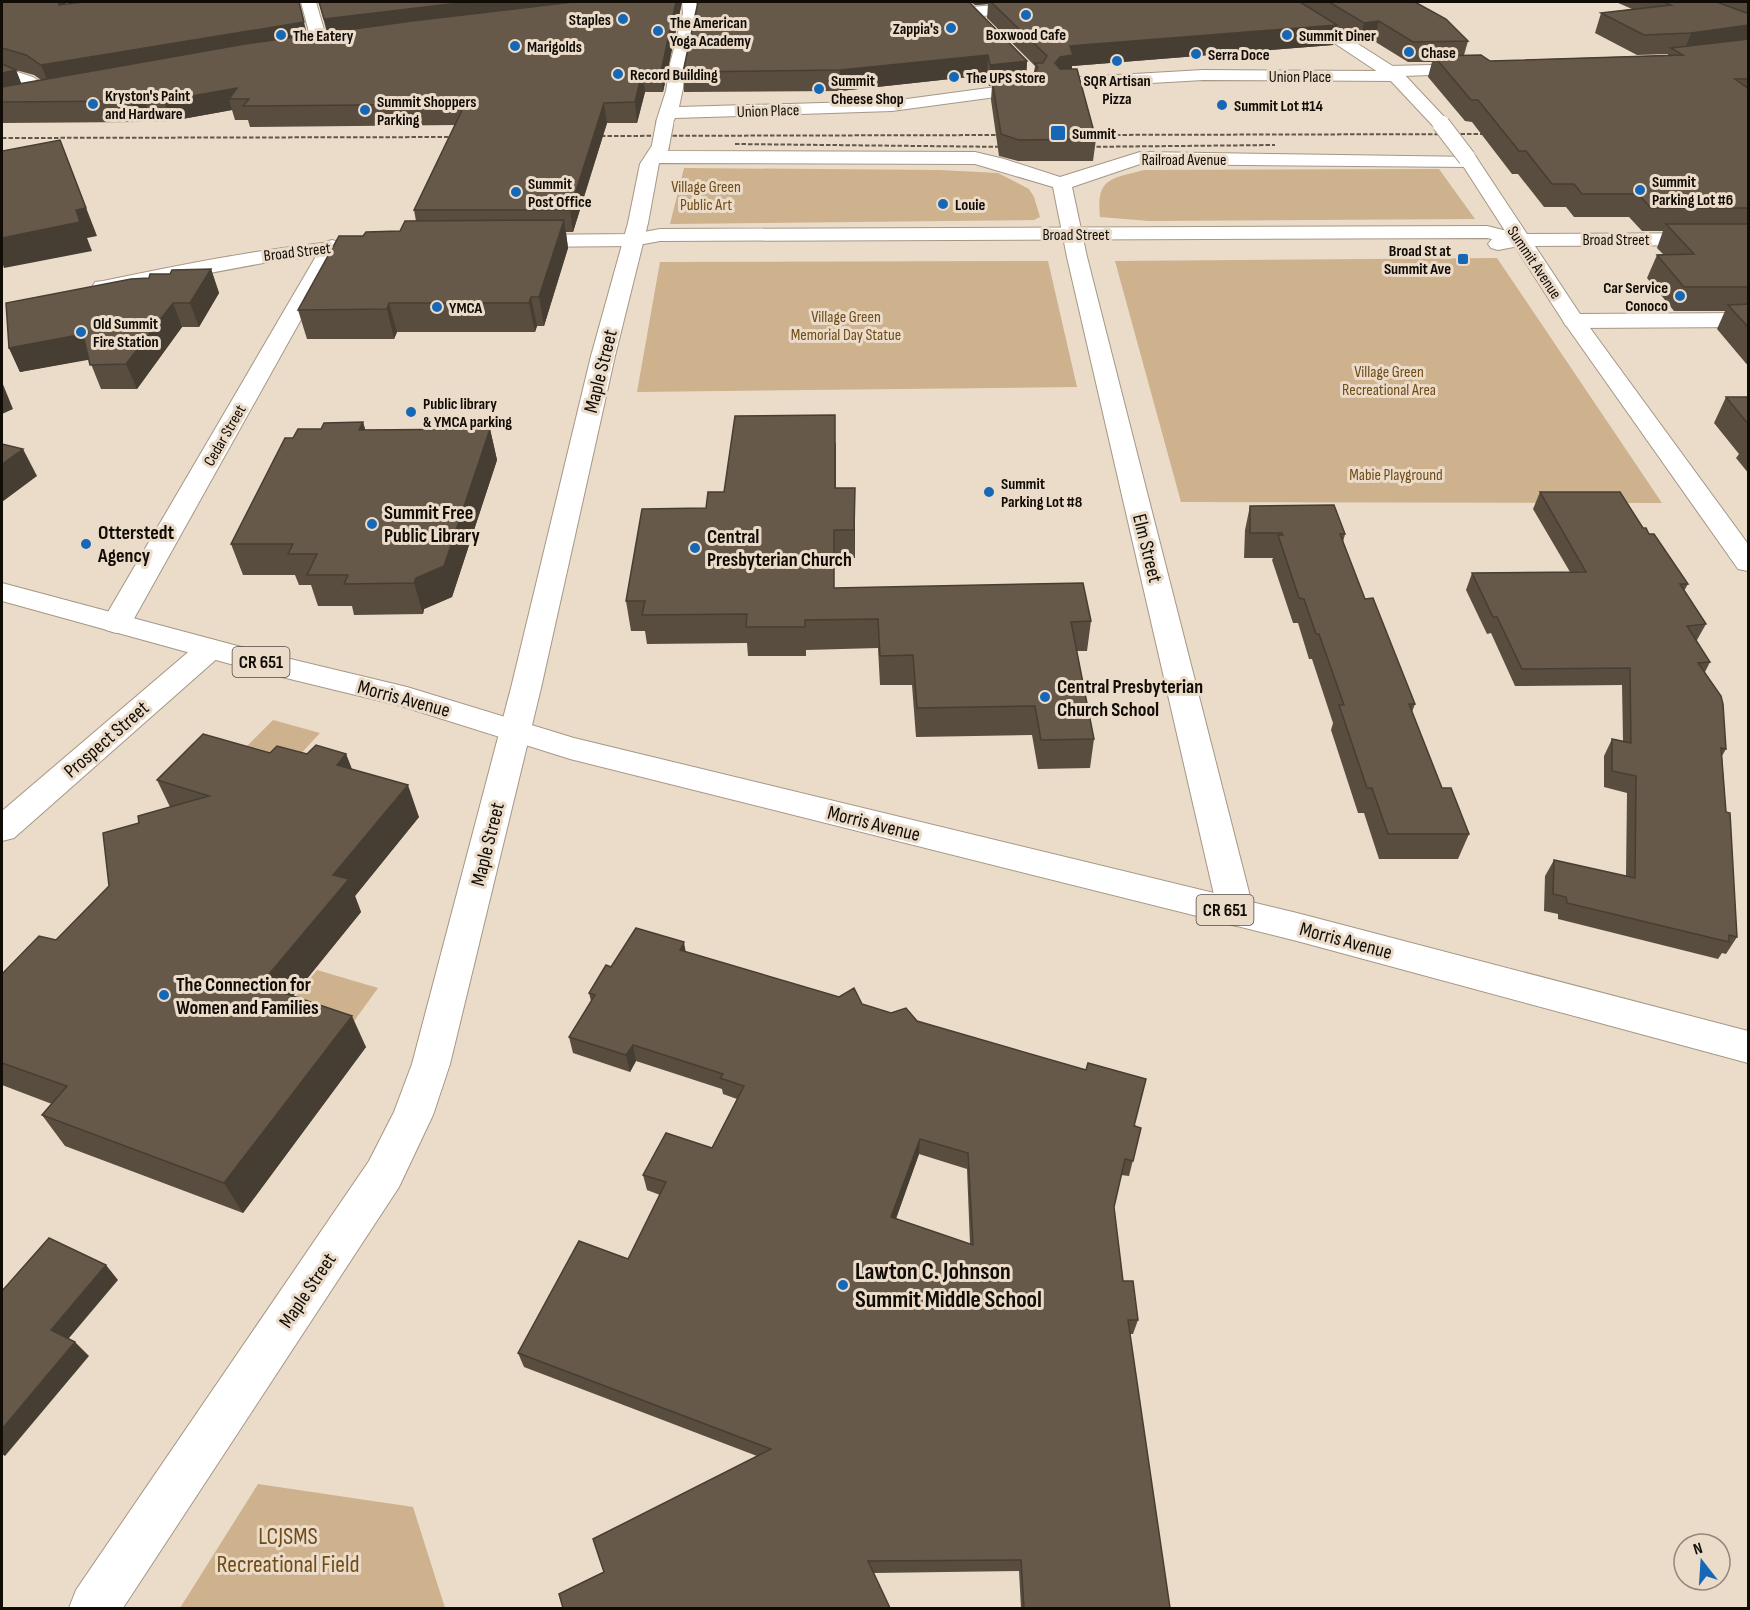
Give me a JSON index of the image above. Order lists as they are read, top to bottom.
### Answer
{
  "streets": {
    "street": [
      "Union Place",
      "Railroad Avenue",
      "Broad Street",
      "Summit Avenue",
      "Maple Street",
      "Cedar Street",
      "Elm Street",
      "CR 651",
      "Morris Avenue",
      "Prospect Street"
    ]
  },
  "crossings": [
    ["Union Place", "Summit Avenue"],
    ["Union Place", "Maple Street"],
    ["Railroad Avenue", "Summit Avenue"],
    ["Railroad Avenue", "Elm Street"],
    ["Broad Street", "Summit Avenue"],
    ["Broad Street", "Maple Street"],
    ["Broad Street", "Cedar Street"],
    ["Broad Street", "Elm Street"],
    ["Maple Street", "Morris Avenue"],
    ["Cedar Street", "Morris Avenue"],
    ["Elm Street", "Morris Avenue"],
    ["Morris Avenue", "Prospect Street"]
  ],
  "parks": [
    "Village Green Public Art",
    "Village Green Memorial Day Statue",
    "Village Green Recreational Area",
    "Mabie Playground",
    "LCJSMS Recreational Field"
  ],
  "places": {
    "other": [
      "Boxwood Cafe",
      "Staples",
      "Zappia's",
      "The American Yoga Academy",
      "The Eatery",
      "Summit Diner",
      "Marigolds",
      "Chase",
      "Serra Doce",
      "SQR Artisan Pizza",
      "Record Building",
      "The UPS Store",
      "Summit Cheese Shop",
      "Kryston's Paint and Hardware",
      "Summit Lot #14",
      "Summit Shoppers Parking",
      "Summit Parking Lot #6",
      "Summit Post Office",
      "Louie",
      "Car Service Conoco",
      "YMCA",
      "Old Summit Fire Station",
      "Public library & YMCA parking",
      "Summit Parking Lot #8",
      "Summit Free Public Library",
      "Otterstedt Agency",
      "Central Presbyterian Church",
      "Central Presbyterian Church School",
      "The Connection for Women and Families",
      "Lawton C. Johnson Summit Middle School"
    ],
    "transit": ["Summit", "Broad St at Summit Ave"]
  },
  "north": "top"
}
